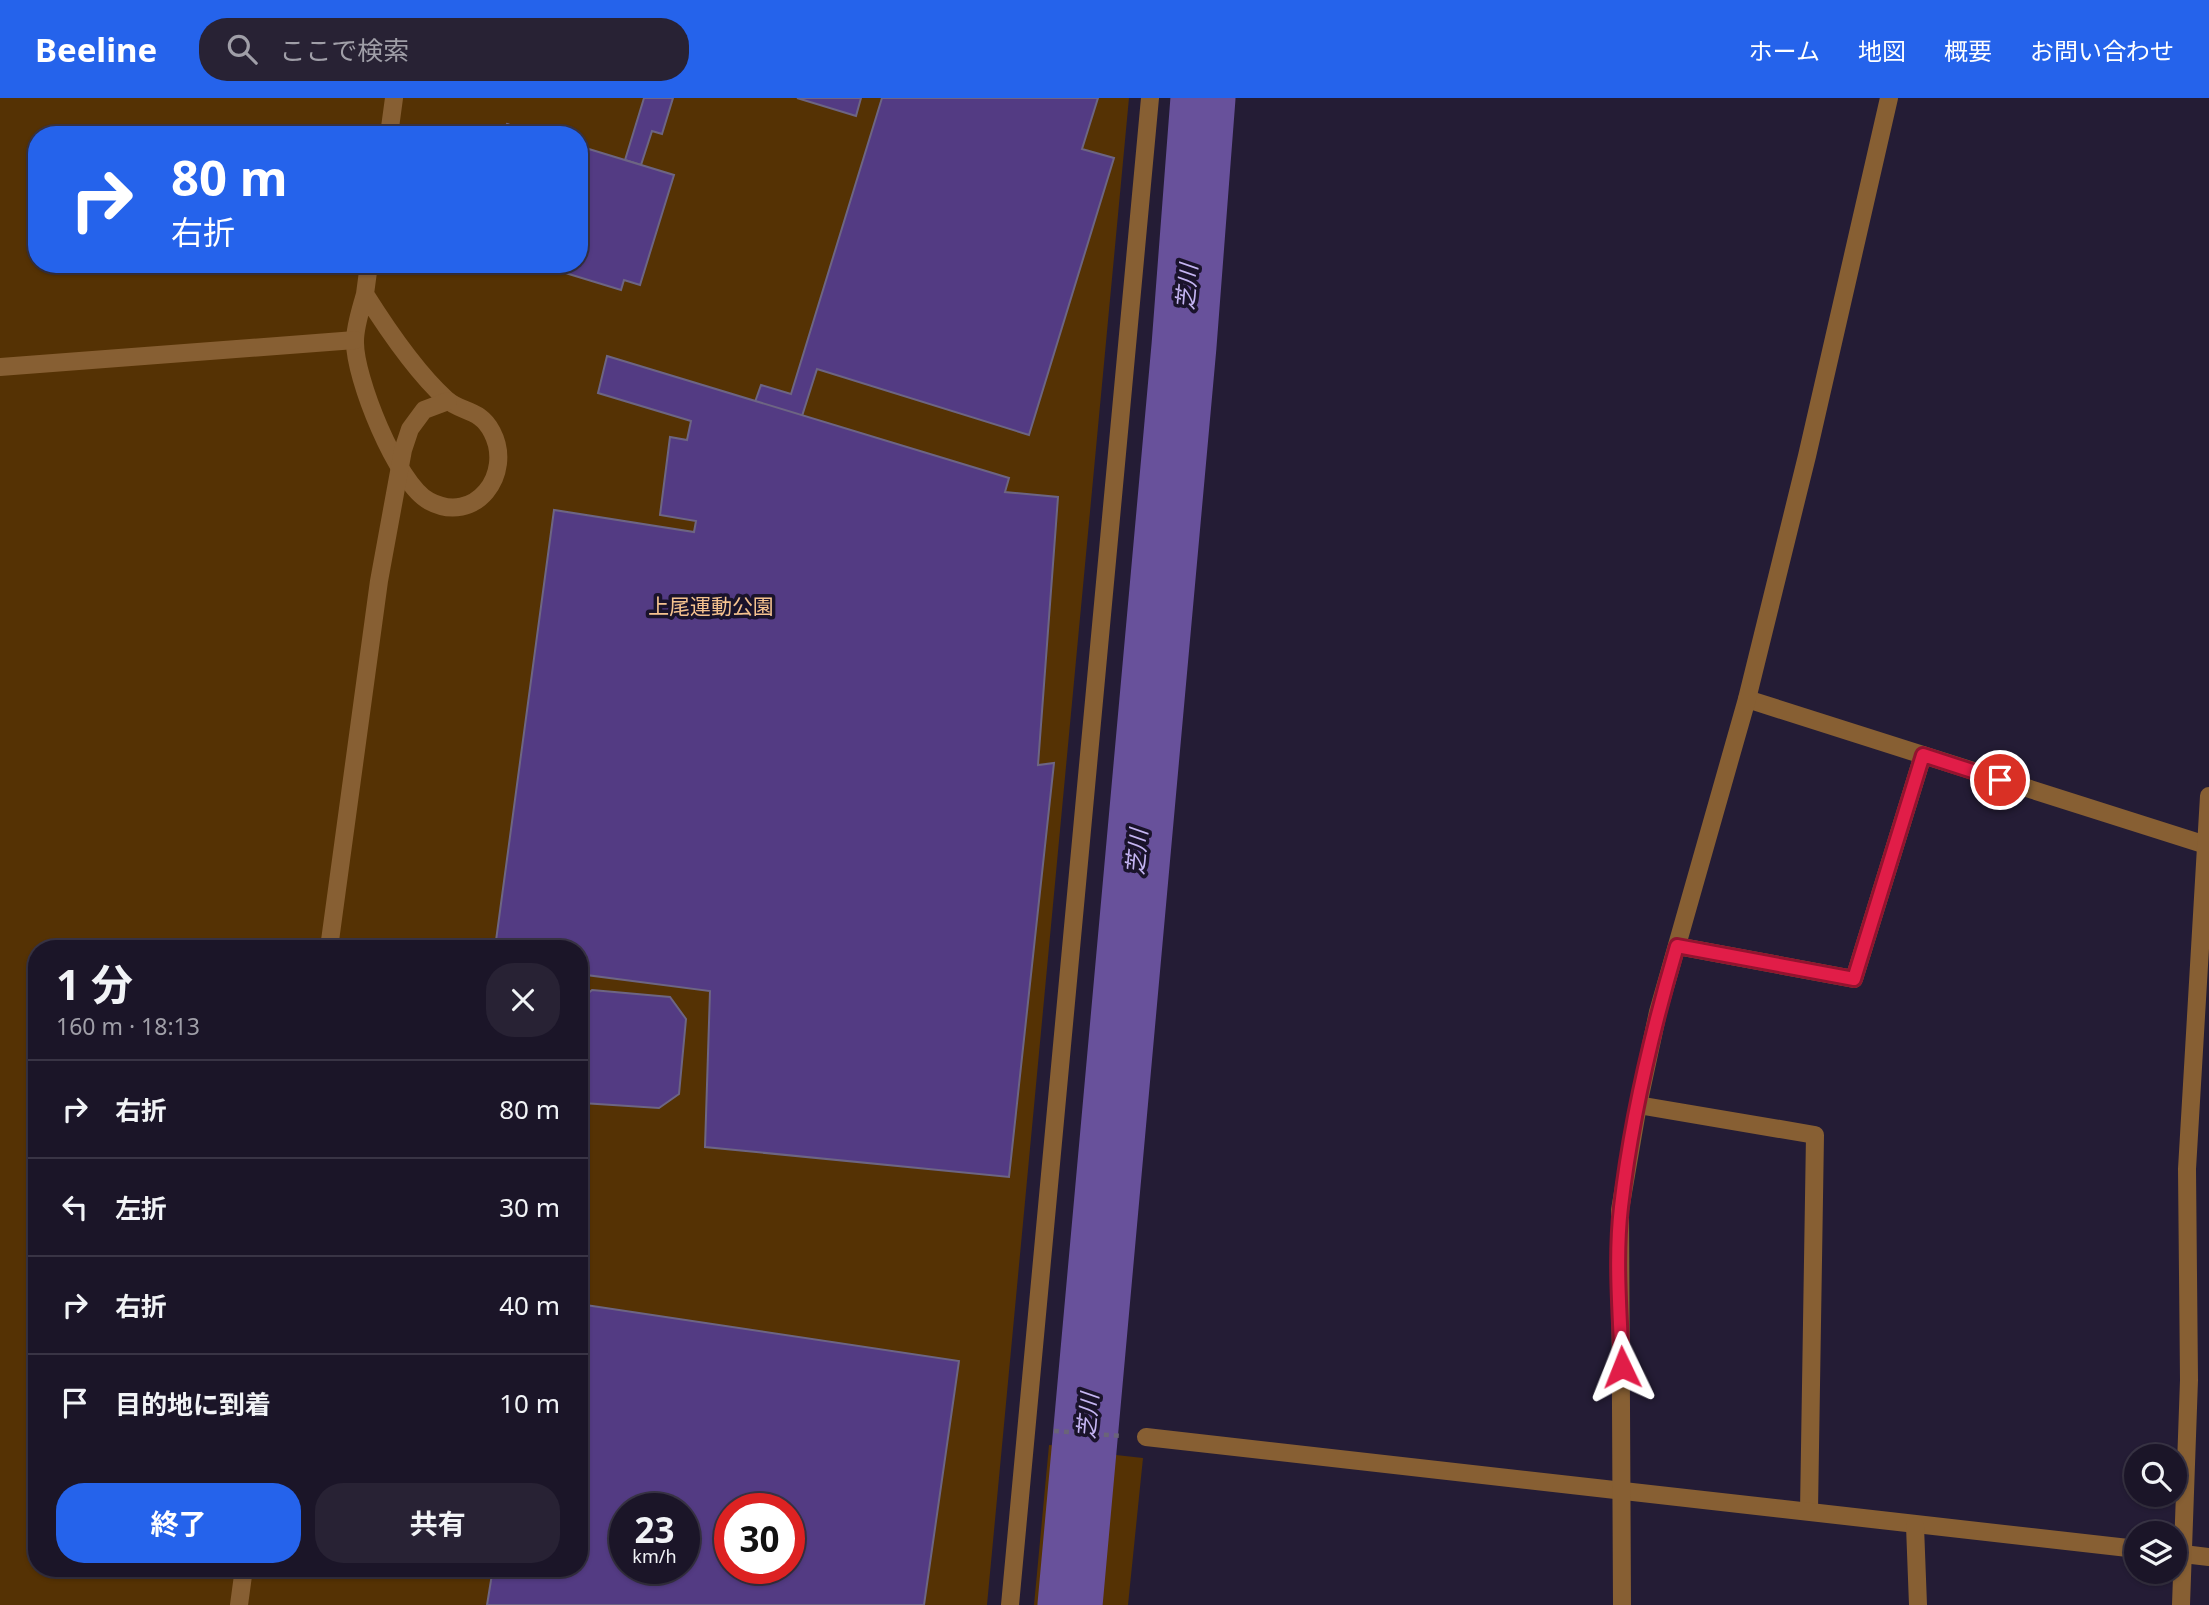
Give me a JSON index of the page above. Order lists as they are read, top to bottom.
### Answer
{
  "water": ["芝川"],
  "parks": ["上尾運動公園"],
  "page": {
    "header": "Beeline",
    "search": "ここで検索",
    "nav": [
      "ホーム",
      "地図",
      "概要",
      "お問い合わせ"
    ],
    "turn": ["80 m", "右折"],
    "heading": ["1 分", "160 m · 18:13"],
    "list": [
      {
        "name": "右折",
        "value": "80 m"
      },
      {
        "name": "左折",
        "value": "30 m"
      },
      {
        "name": "右折",
        "value": "40 m"
      },
      {
        "name": "目的地に到着",
        "value": "10 m"
      }
    ],
    "buttons": ["終了", "共有"],
    "speed": "23 km/h",
    "limit": "30"
  }
}
